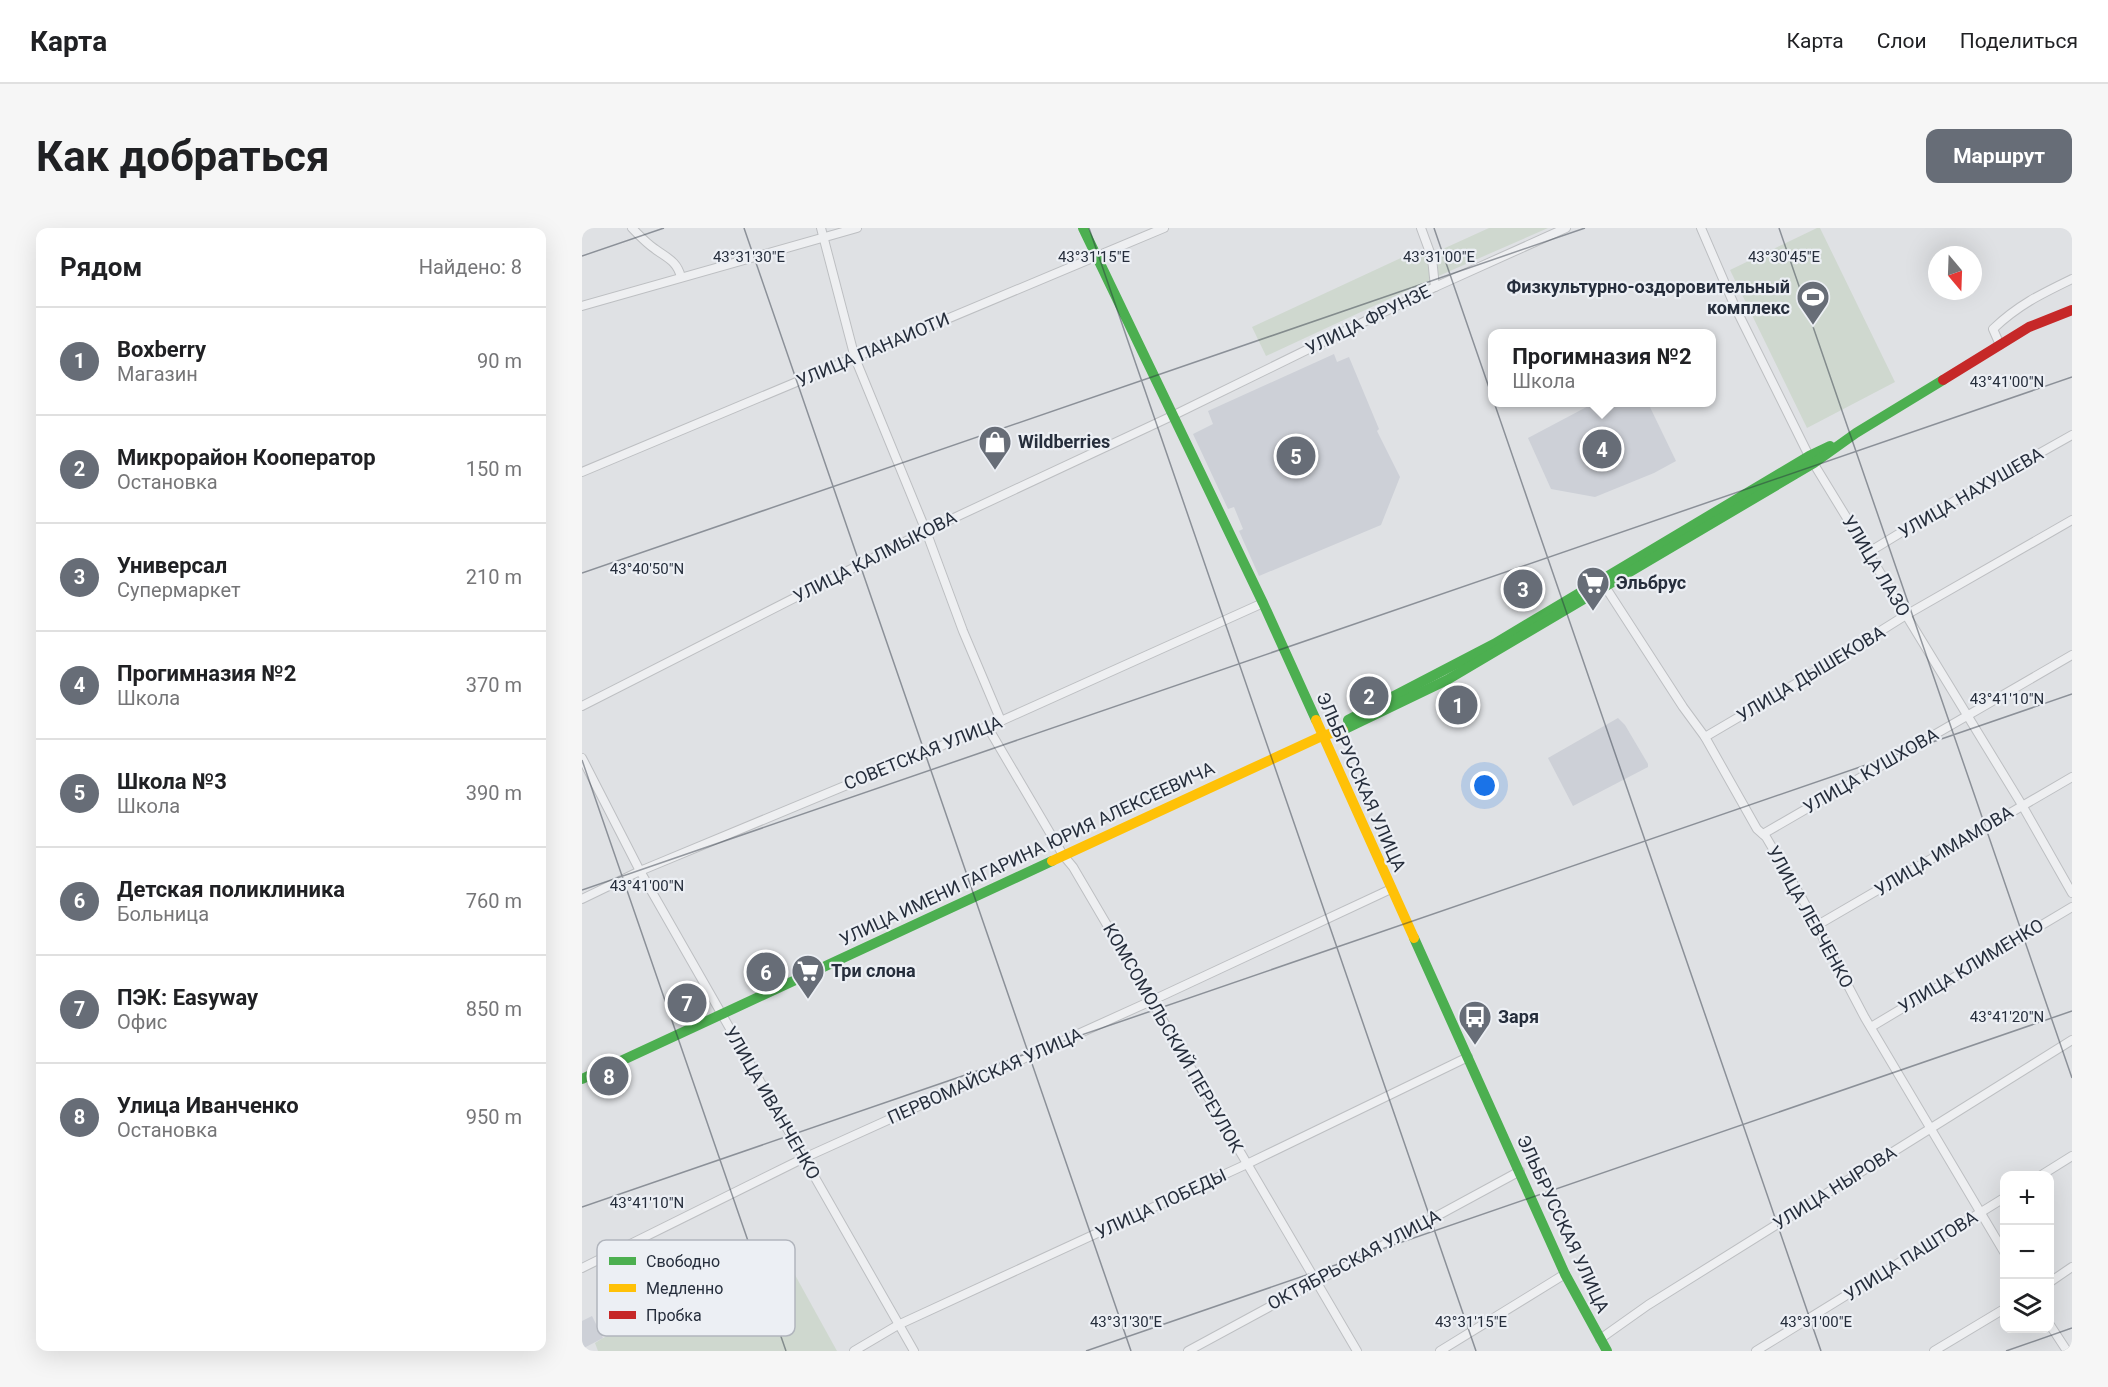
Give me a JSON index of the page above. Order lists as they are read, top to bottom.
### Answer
{
  "streets": {
    "street": [
      "УЛИЦА ФРУНЗЕ",
      "УЛИЦА ПАНАИОТИ",
      "УЛИЦА НАХУШЕВА",
      "УЛИЦА КАЛМЫКОВА",
      "УЛИЦА ЛАЗО",
      "УЛИЦА ДЫШЕКОВА",
      "СОВЕТСКАЯ УЛИЦА",
      "УЛИЦА КУШХОВА",
      "ЭЛЬБРУССКАЯ УЛИЦА",
      "УЛИЦА ИМАМОВА",
      "УЛИЦА ИМЕНИ ГАГАРИНА ЮРИЯ АЛЕКСЕЕВИЧА",
      "УЛИЦА ЛЕВЧЕНКО",
      "УЛИЦА КЛИМЕНКО",
      "КОМСОМОЛЬСКИЙ ПЕРЕУЛОК",
      "ПЕРВОМАЙСКАЯ УЛИЦА",
      "УЛИЦА ИВАНЧЕНКО",
      "УЛИЦА НЫРОВА",
      "УЛИЦА ПОБЕДЫ",
      "УЛИЦА ПАШТОВА",
      "ОКТЯБРЬСКАЯ УЛИЦА"
    ]
  },
  "crossings": [
    ["УЛИЦА ФРУНЗЕ", "УЛИЦА КАЛМЫКОВА"],
    ["УЛИЦА ФРУНЗЕ", "ЭЛЬБРУССКАЯ УЛИЦА"],
    ["УЛИЦА ПАНАИОТИ", "ЭЛЬБРУССКАЯ УЛИЦА"],
    ["УЛИЦА НАХУШЕВА", "УЛИЦА ЛАЗО"],
    ["УЛИЦА КАЛМЫКОВА", "ЭЛЬБРУССКАЯ УЛИЦА"],
    ["УЛИЦА ЛАЗО", "УЛИЦА ДЫШЕКОВА"],
    ["УЛИЦА ЛАЗО", "УЛИЦА КУШХОВА"],
    ["УЛИЦА ЛАЗО", "УЛИЦА ИМАМОВА"],
    ["УЛИЦА ЛАЗО", "УЛИЦА ИМЕНИ ГАГАРИНА ЮРИЯ АЛЕКСЕЕВИЧА"],
    ["УЛИЦА ДЫШЕКОВА", "УЛИЦА ЛЕВЧЕНКО"],
    ["СОВЕТСКАЯ УЛИЦА", "ЭЛЬБРУССКАЯ УЛИЦА"],
    ["СОВЕТСКАЯ УЛИЦА", "КОМСОМОЛЬСКИЙ ПЕРЕУЛОК"],
    ["СОВЕТСКАЯ УЛИЦА", "УЛИЦА ИВАНЧЕНКО"],
    ["УЛИЦА КУШХОВА", "УЛИЦА ЛЕВЧЕНКО"],
    ["ЭЛЬБРУССКАЯ УЛИЦА", "УЛИЦА ИМЕНИ ГАГАРИНА ЮРИЯ АЛЕКСЕЕВИЧА"],
    ["ЭЛЬБРУССКАЯ УЛИЦА", "ПЕРВОМАЙСКАЯ УЛИЦА"],
    ["ЭЛЬБРУССКАЯ УЛИЦА", "УЛИЦА НЫРОВА"],
    ["ЭЛЬБРУССКАЯ УЛИЦА", "УЛИЦА ПОБЕДЫ"],
    ["ЭЛЬБРУССКАЯ УЛИЦА", "ОКТЯБРЬСКАЯ УЛИЦА"],
    ["УЛИЦА ИМАМОВА", "УЛИЦА ЛЕВЧЕНКО"],
    ["УЛИЦА ИМЕНИ ГАГАРИНА ЮРИЯ АЛЕКСЕЕВИЧА", "УЛИЦА ЛЕВЧЕНКО"],
    ["УЛИЦА ИМЕНИ ГАГАРИНА ЮРИЯ АЛЕКСЕЕВИЧА", "КОМСОМОЛЬСКИЙ ПЕРЕУЛОК"],
    ["УЛИЦА ИМЕНИ ГАГАРИНА ЮРИЯ АЛЕКСЕЕВИЧА", "УЛИЦА ИВАНЧЕНКО"],
    ["УЛИЦА ЛЕВЧЕНКО", "УЛИЦА КЛИМЕНКО"],
    ["УЛИЦА ЛЕВЧЕНКО", "УЛИЦА НЫРОВА"],
    ["УЛИЦА ЛЕВЧЕНКО", "УЛИЦА ПАШТОВА"],
    ["КОМСОМОЛЬСКИЙ ПЕРЕУЛОК", "ПЕРВОМАЙСКАЯ УЛИЦА"],
    ["КОМСОМОЛЬСКИЙ ПЕРЕУЛОК", "УЛИЦА ПОБЕДЫ"],
    ["КОМСОМОЛЬСКИЙ ПЕРЕУЛОК", "ОКТЯБРЬСКАЯ УЛИЦА"],
    ["ПЕРВОМАЙСКАЯ УЛИЦА", "УЛИЦА ИВАНЧЕНКО"],
    ["УЛИЦА ИВАНЧЕНКО", "УЛИЦА ПОБЕДЫ"]
  ],
  "places": {
    "sports": ["Физкультурно-оздоровительный комплекс"],
    "shop": ["Wildberries"],
    "supermarket": ["Эльбрус", "Три слона"],
    "bus stop": ["Заря"]
  },
  "legend": ["Свободно", "Медленно", "Пробка"],
  "north": "bottom",
  "page": {
    "header": "Карта",
    "nav": ["Карта", "Слои", "Поделиться"],
    "buttons": "Маршрут",
    "title": "Как добраться",
    "heading": ["Рядом", "Найдено: 8"],
    "list": [
      {
        "mark": "1",
        "name": "Boxberry",
        "note": "Магазин",
        "value": "90 m"
      },
      {
        "mark": "2",
        "name": "Микрорайон Кооператор",
        "note": "Остановка",
        "value": "150 m"
      },
      {
        "mark": "3",
        "name": "Универсал",
        "note": "Супермаркет",
        "value": "210 m"
      },
      {
        "mark": "4",
        "name": "Прогимназия №2",
        "note": "Школа",
        "value": "370 m"
      },
      {
        "mark": "5",
        "name": "Школа №3",
        "note": "Школа",
        "value": "390 m"
      },
      {
        "mark": "6",
        "name": "Детская поликлиника",
        "note": "Больница",
        "value": "760 m"
      },
      {
        "mark": "7",
        "name": "ПЭК: Easyway",
        "note": "Офис",
        "value": "850 m"
      },
      {
        "mark": "8",
        "name": "Улица Иванченко",
        "note": "Остановка",
        "value": "950 m"
      }
    ],
    "popup": ["Прогимназия №2", "Школа"],
    "pins": [
      "4",
      "5",
      "3",
      "2",
      "1",
      "6",
      "7",
      "8"
    ],
    "map_buttons": ["+", "−"]
  },
  "coordinates": [
    "43°31'30\"E",
    "43°31'15\"E",
    "43°31'00\"E",
    "43°30'45\"E",
    "43°41'00\"N",
    "43°40'50\"N",
    "43°41'10\"N",
    "43°41'20\"N"
  ]
}
